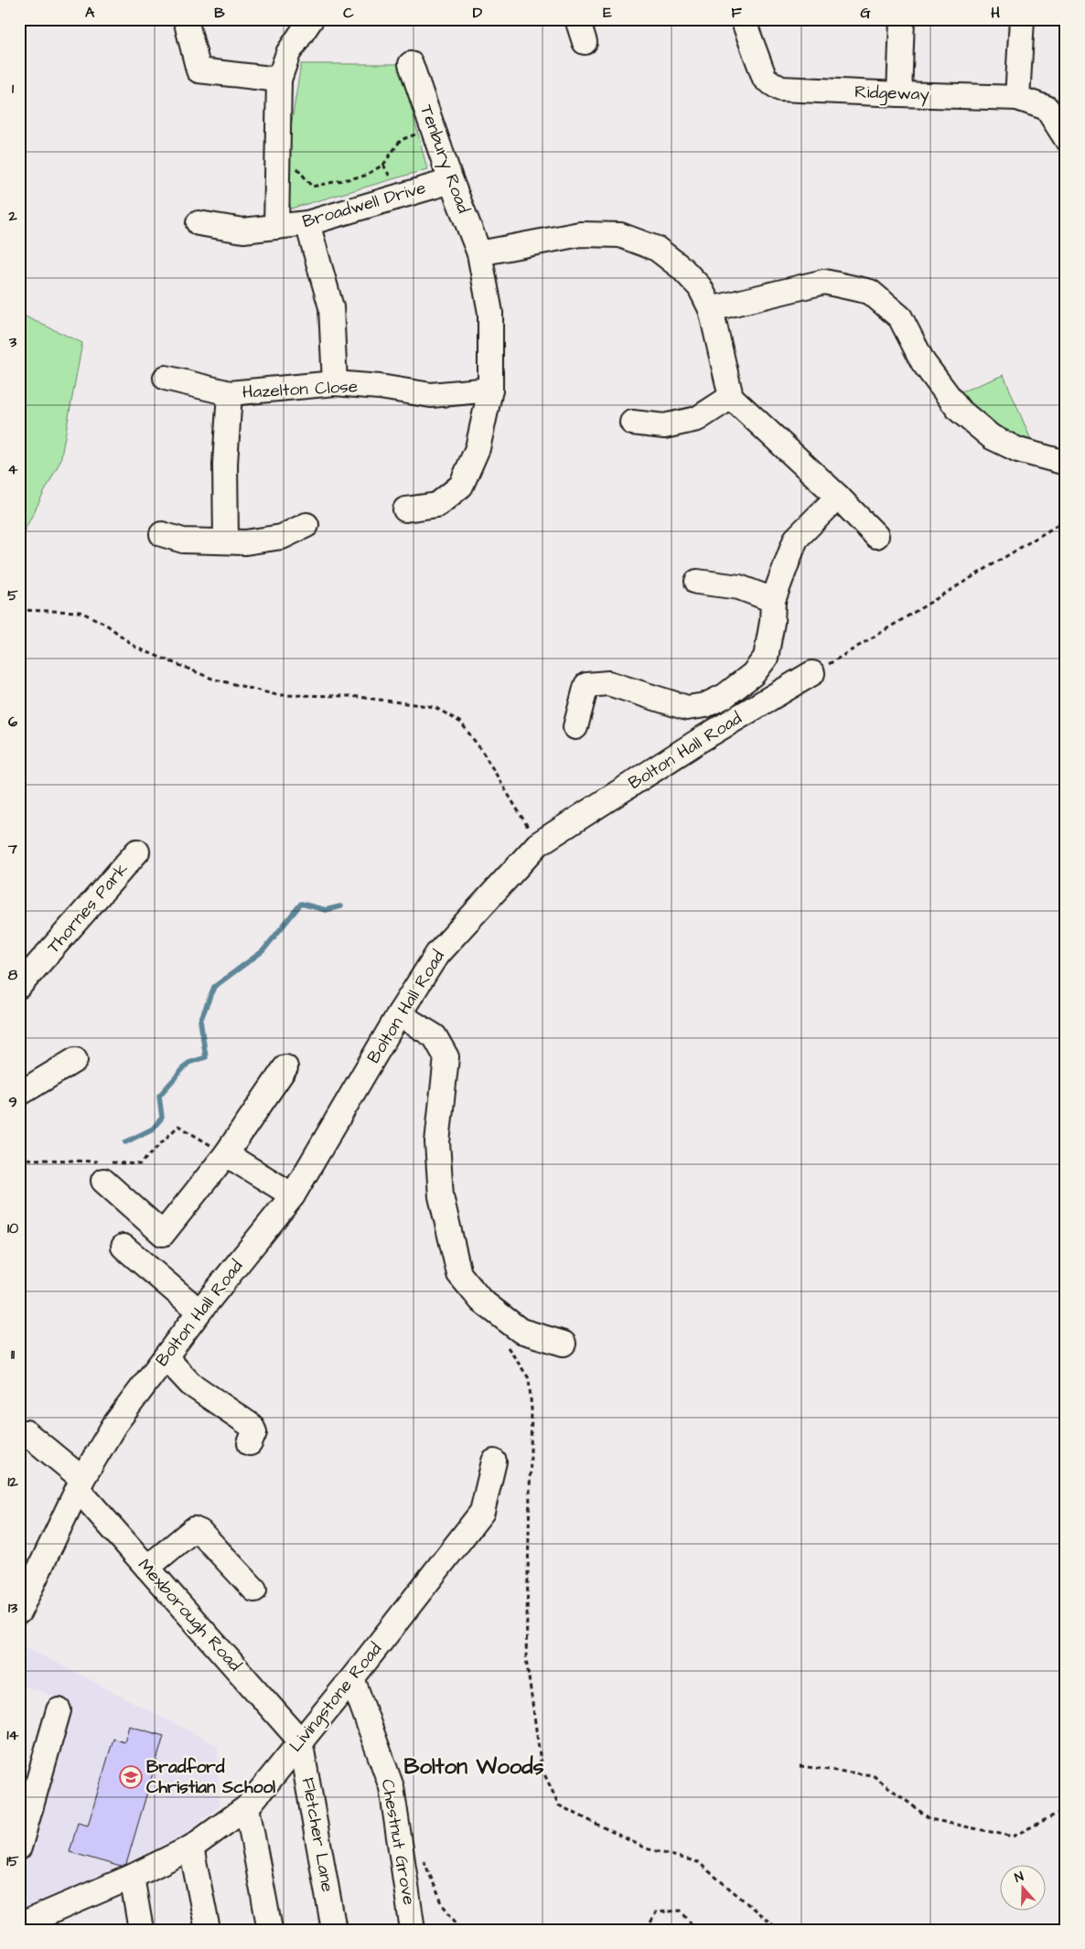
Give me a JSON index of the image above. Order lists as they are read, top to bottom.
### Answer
{
  "streets": {
    "street": [
      "Ridgeway",
      "Tenbury Road",
      "Broadwell Drive",
      "Hazelton Close",
      "Bolton Hall Road",
      "Thornes Park",
      "Mexborough Road",
      "Livingstone Road",
      "Fletcher Lane",
      "Chestnut Grove"
    ]
  },
  "crossings": [
    ["Tenbury Road", "Broadwell Drive"],
    ["Tenbury Road", "Hazelton Close"],
    ["Bolton Hall Road", "Mexborough Road"],
    ["Mexborough Road", "Livingstone Road"],
    ["Mexborough Road", "Fletcher Lane"],
    ["Livingstone Road", "Fletcher Lane"],
    ["Livingstone Road", "Chestnut Grove"]
  ],
  "districts": ["Bolton Woods"],
  "places": {
    "school or university": ["Bradford Christian School"]
  },
  "north": "top",
  "grid": {
    "columns": [
      "A",
      "B",
      "C",
      "D",
      "E",
      "F",
      "G",
      "H"
    ],
    "rows": [
      "1",
      "2",
      "3",
      "4",
      "5",
      "6",
      "7",
      "8",
      "9",
      "10",
      "11",
      "12",
      "13",
      "14",
      "15"
    ]
  }
}
